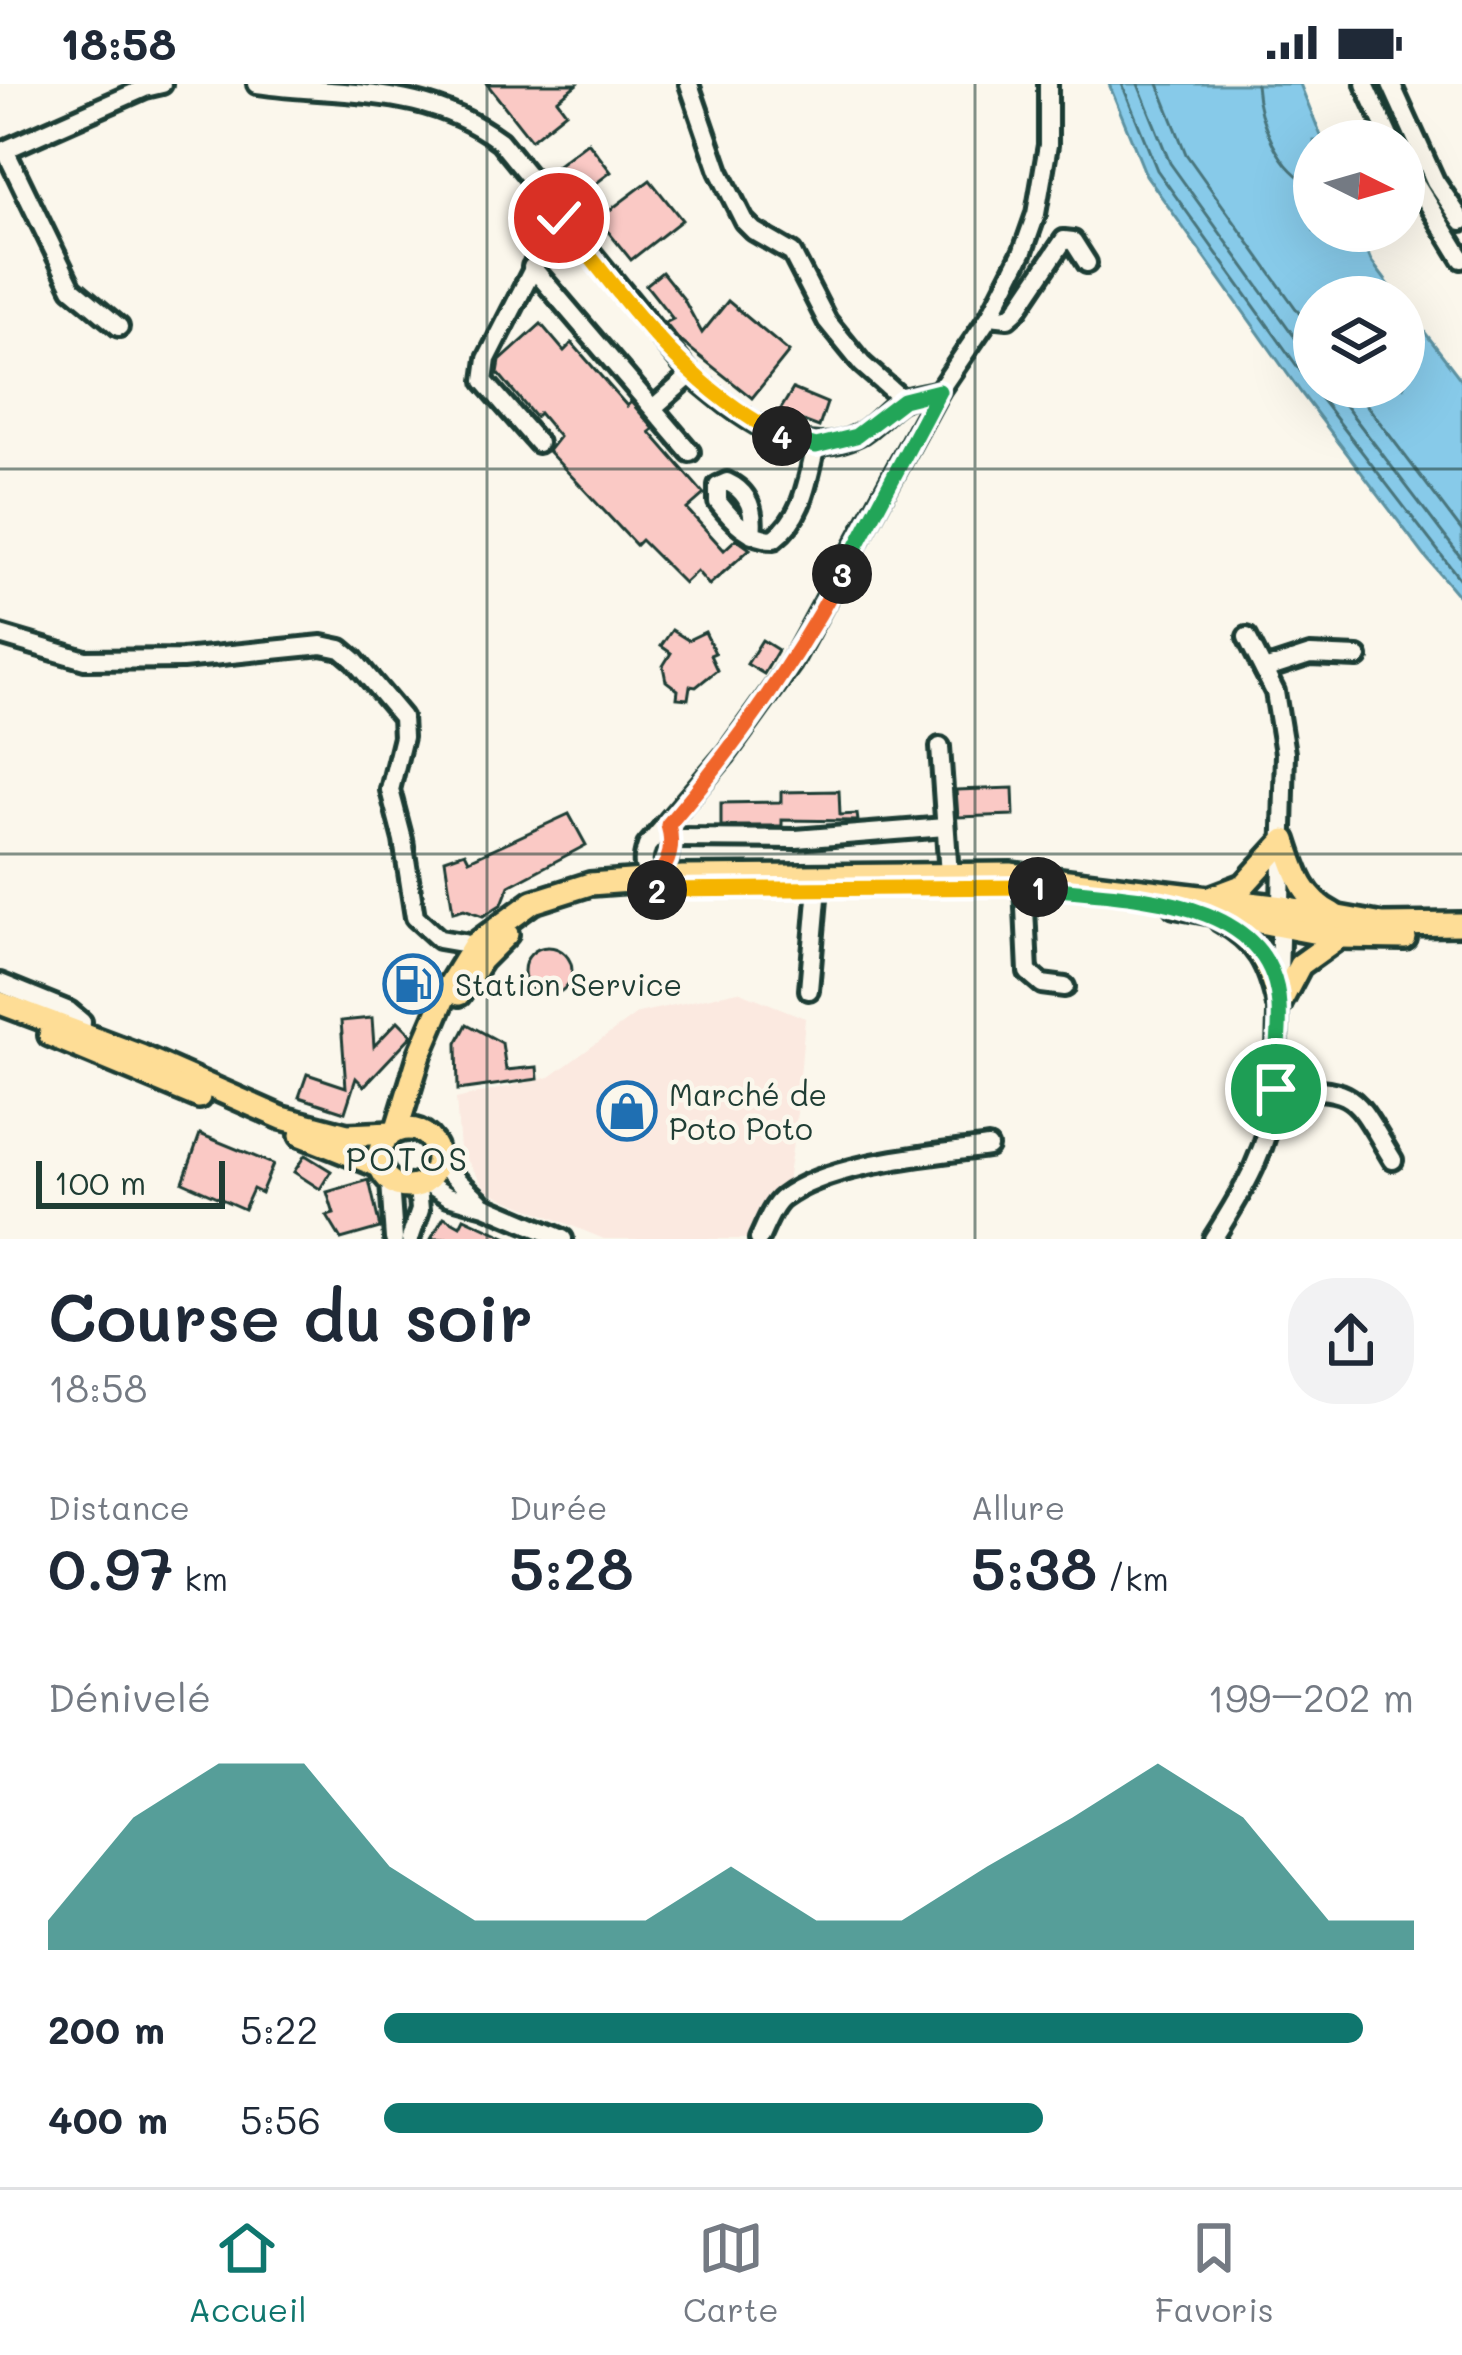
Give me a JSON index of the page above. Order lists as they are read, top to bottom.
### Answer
{
  "districts": ["POTOS"],
  "places": {
    "fuel station": ["Station Service"],
    "shop": ["Marché de Poto Poto"]
  },
  "scale_bar": "100 m",
  "north": "right",
  "page": {
    "status": "18:58",
    "pins": [
      "4",
      "3",
      "1",
      "2"
    ],
    "scale": "100 m",
    "heading": ["Course du soir", "18:58"],
    "stats": [
      ["Distance", "0.97 km"],
      ["Durée", "5:28"],
      ["Allure", "5:38 /km"]
    ],
    "chart": ["Dénivelé", "199–202 m"],
    "list": [
      {
        "name": "200 m",
        "note": "5:22"
      },
      {
        "name": "400 m",
        "note": "5:56"
      }
    ],
    "tabs": ["Accueil", "Carte", "Favoris"]
  }
}
